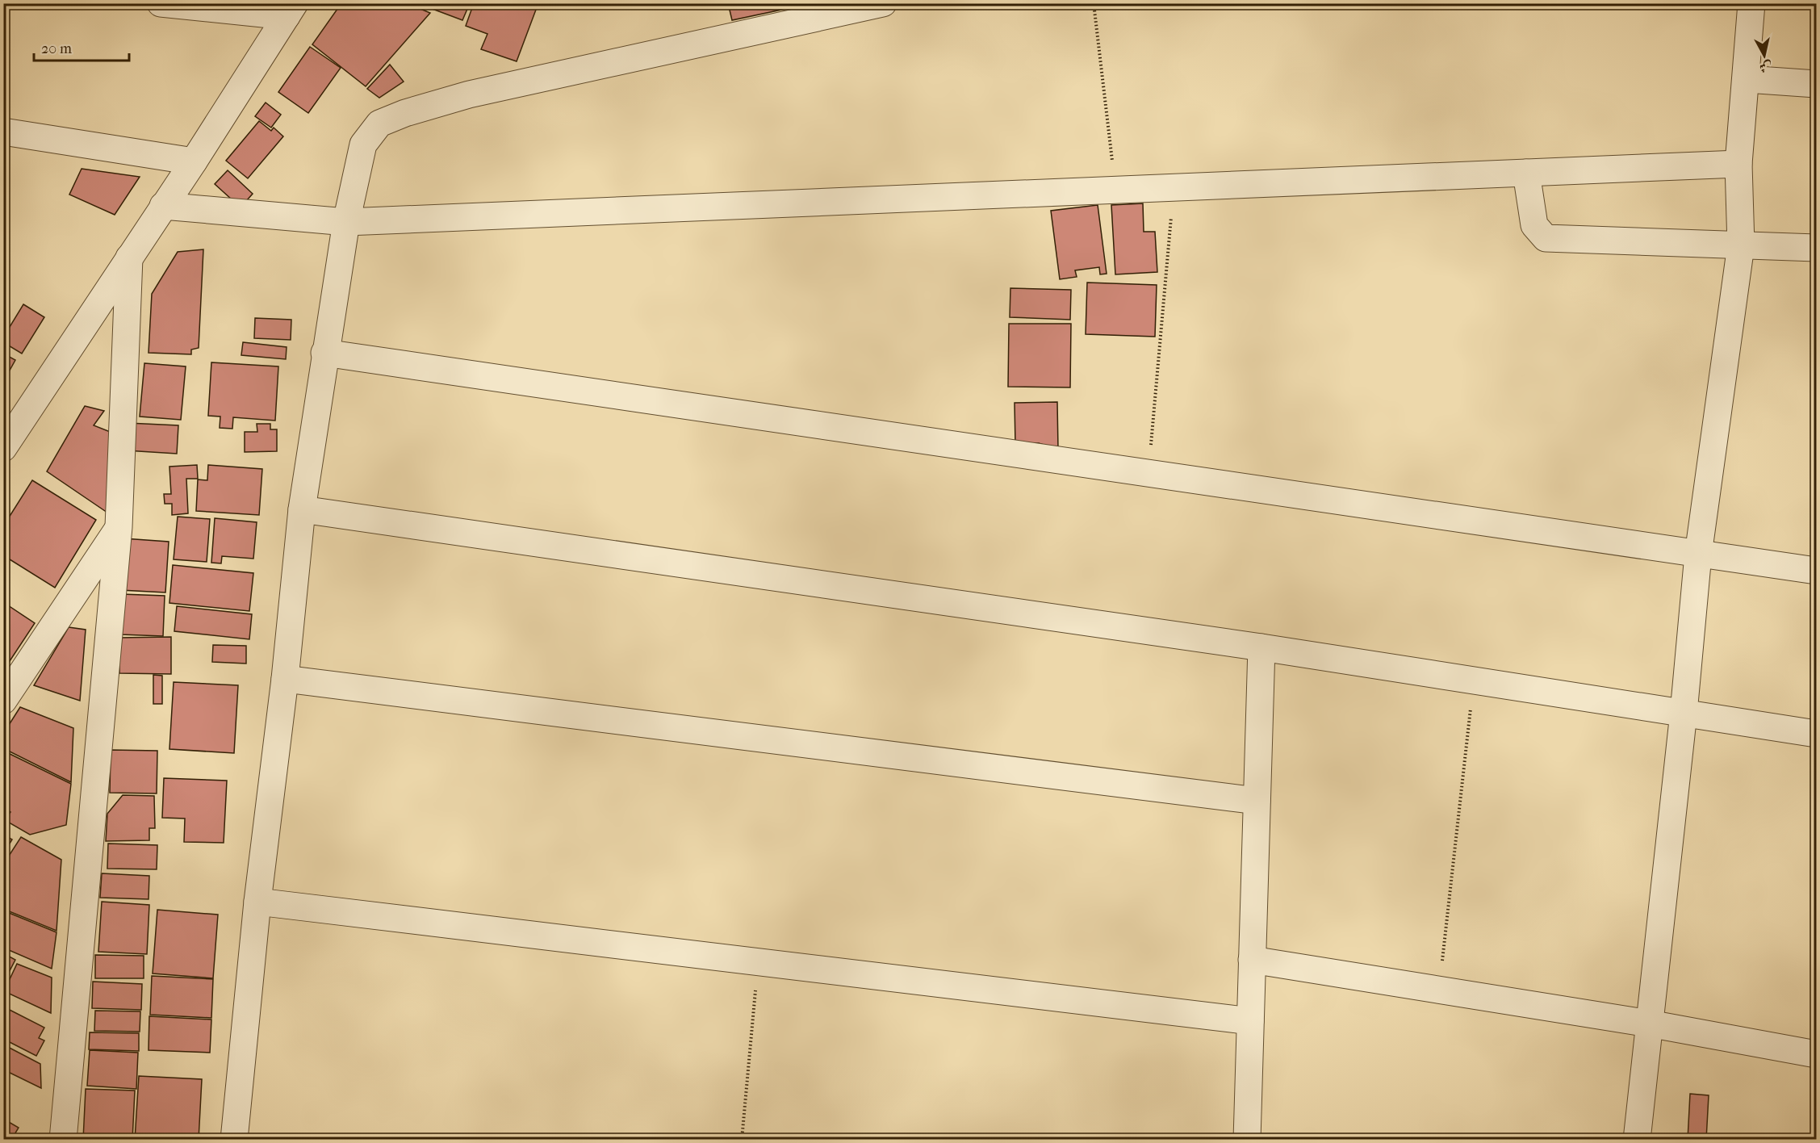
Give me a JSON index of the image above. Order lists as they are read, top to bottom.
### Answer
{
  "scale_bar": "20 m",
  "north": "bottom"
}
